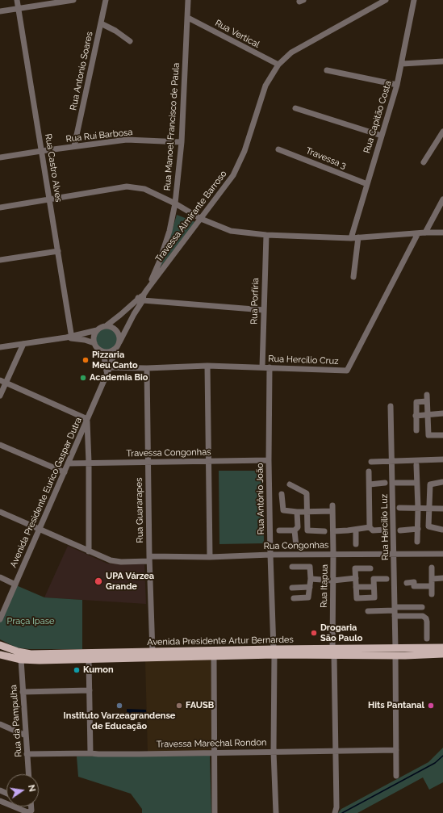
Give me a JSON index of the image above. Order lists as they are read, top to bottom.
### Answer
{
  "streets": {
    "main road": ["Avenida Presidente Artur Bernardes"],
    "street": [
      "Rua Vertical",
      "Rua Antonio Soares",
      "Rua Capitão Costa",
      "Rua Manoel Francisco de Paula",
      "Rua Rui Barbosa",
      "Travessa 3",
      "Rua Castro Alves",
      "Travessa Almirante Barroso",
      "Rua Porfíria",
      "Rua Hercílio Cruz",
      "Travessa Congonhas",
      "Avenida Presidente Eurico Gaspar Dutra",
      "Rua Antônio João",
      "Rua Guararapes",
      "Rua Hercilio Luz",
      "Rua Congonhas",
      "Rua Itapua",
      "Rua da Pampulha",
      "Travessa Marechal Rondon"
    ]
  },
  "crossings": [
    ["Rua Vertical", "Rua Manoel Francisco de Paula"],
    ["Rua Vertical", "Travessa Almirante Barroso"],
    ["Rua Antonio Soares", "Rua Rui Barbosa"],
    ["Rua Capitão Costa", "Travessa 3"],
    ["Rua Manoel Francisco de Paula", "Rua Rui Barbosa"],
    ["Rua Manoel Francisco de Paula", "Travessa Almirante Barroso"],
    ["Rua Rui Barbosa", "Rua Castro Alves"],
    ["Rua Porfíria", "Rua Hercílio Cruz"],
    ["Rua Hercílio Cruz", "Avenida Presidente Eurico Gaspar Dutra"],
    ["Rua Hercílio Cruz", "Rua Antônio João"],
    ["Rua Hercílio Cruz", "Rua Guararapes"],
    ["Travessa Congonhas", "Avenida Presidente Eurico Gaspar Dutra"],
    ["Travessa Congonhas", "Rua Antônio João"],
    ["Travessa Congonhas", "Rua Guararapes"],
    ["Avenida Presidente Eurico Gaspar Dutra", "Rua Congonhas"],
    ["Rua Antônio João", "Rua Congonhas"],
    ["Rua Antônio João", "Avenida Presidente Artur Bernardes"],
    ["Rua Antônio João", "Travessa Marechal Rondon"],
    ["Rua Guararapes", "Rua Congonhas"],
    ["Rua Guararapes", "Avenida Presidente Artur Bernardes"],
    ["Rua Hercilio Luz", "Rua Congonhas"],
    ["Rua Hercilio Luz", "Avenida Presidente Artur Bernardes"],
    ["Rua Hercilio Luz", "Travessa Marechal Rondon"],
    ["Rua Congonhas", "Rua Itapua"],
    ["Rua Itapua", "Avenida Presidente Artur Bernardes"],
    ["Rua Itapua", "Travessa Marechal Rondon"],
    ["Avenida Presidente Artur Bernardes", "Rua da Pampulha"],
    ["Rua da Pampulha", "Travessa Marechal Rondon"]
  ],
  "parks": ["Praça Ipase"],
  "places": [
    "Pizzaria Meu Canto",
    "Academia Bio",
    "UPA Várzea Grande",
    "Drogaria São Paulo",
    "Kumon",
    "Instituto Varzeagrandense de Educação",
    "FAUSB",
    "Hits Pantanal"
  ],
  "north": "right"
}
